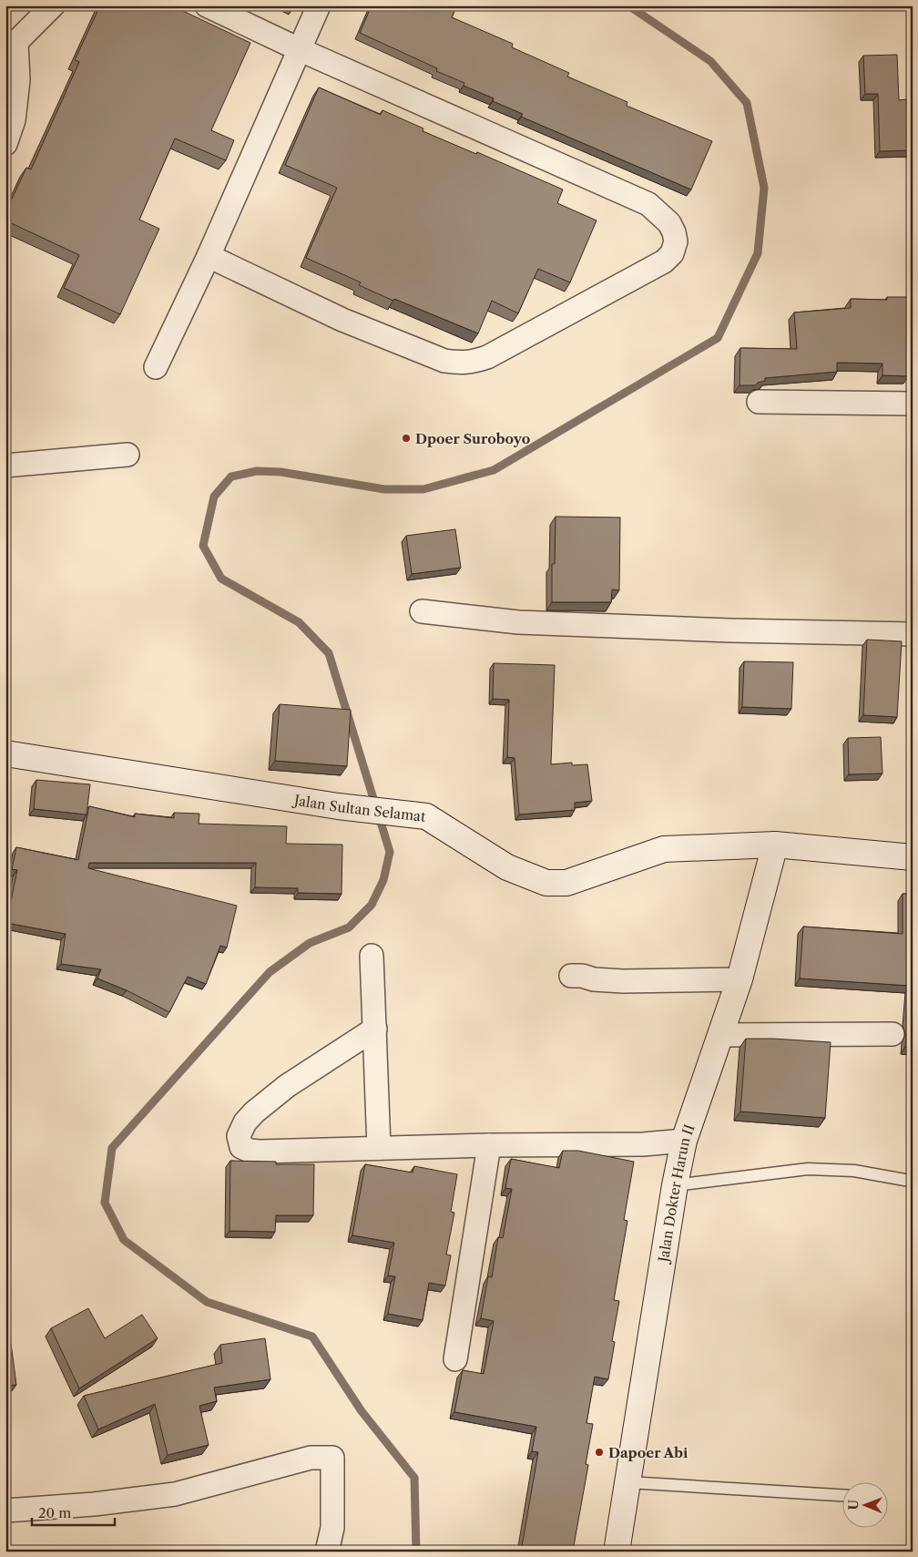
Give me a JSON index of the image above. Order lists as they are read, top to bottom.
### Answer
{
  "streets": {
    "street": ["Jalan Sultan Selamat", "Jalan Dokter Harun II"]
  },
  "crossings": [
    ["Jalan Sultan Selamat", "Jalan Dokter Harun II"]
  ],
  "places": ["Dpoer Suroboyo", "Dapoer Abi"],
  "scale_bar": "20 m",
  "north": "left"
}
